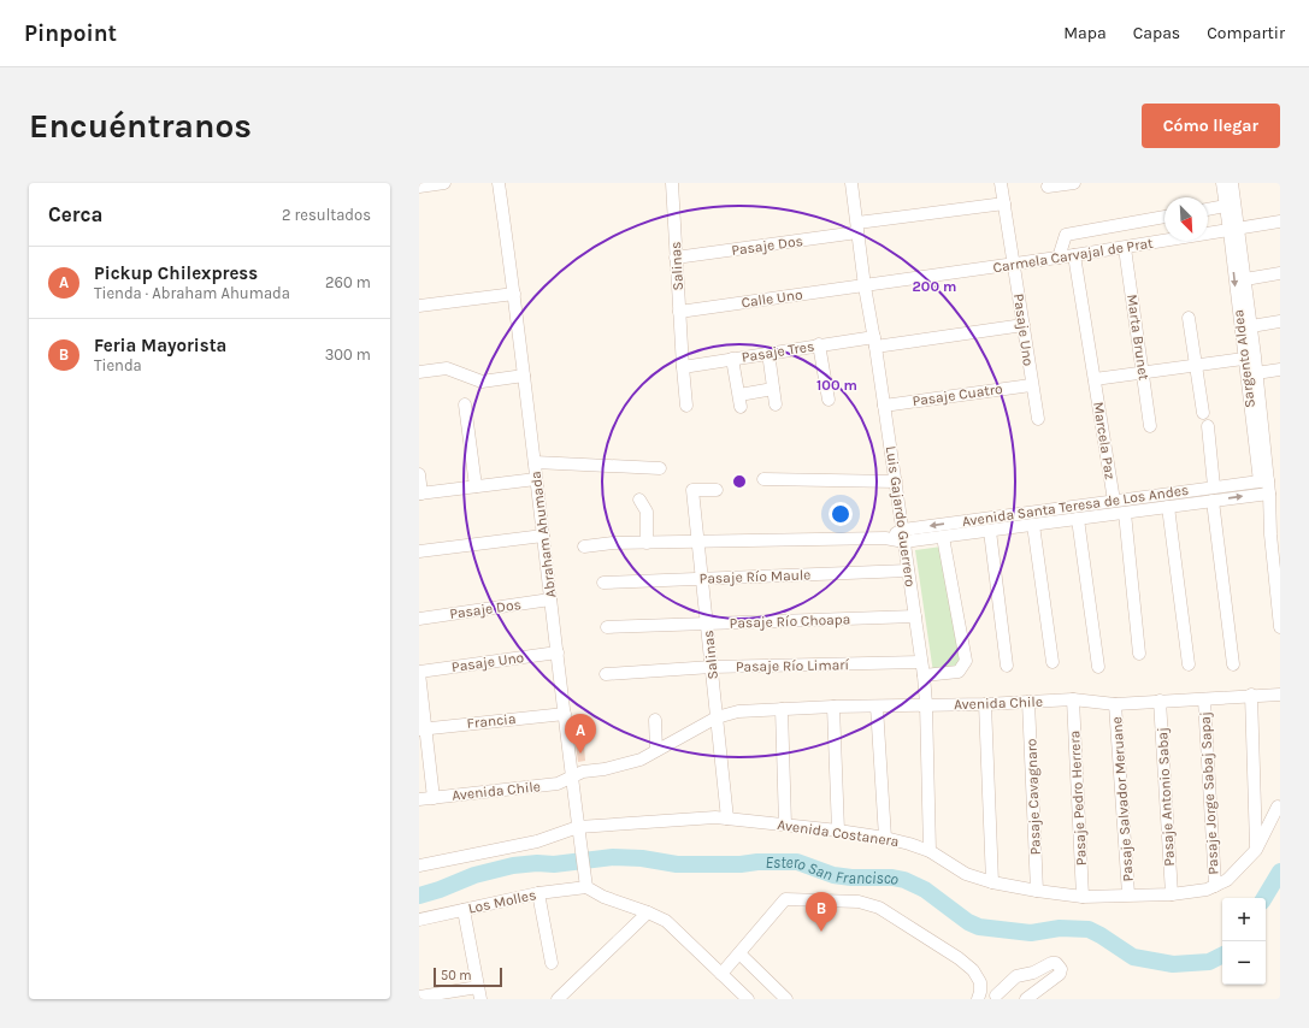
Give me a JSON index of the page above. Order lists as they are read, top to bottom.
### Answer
{
  "streets": {
    "street": [
      "Pasaje Dos",
      "Carmela Carvajal de Prat",
      "Salinas",
      "Calle Uno",
      "Pasaje Uno",
      "Marta Brunet",
      "Pasaje Tres",
      "Sargento Aldea",
      "Pasaje Cuatro",
      "Marcela Paz",
      "Avenida Santa Teresa de Los Andes",
      "Luis Gajardo Guerrero",
      "Abraham Ahumada",
      "Pasaje Río Maule",
      "Pasaje Río Choapa",
      "Pasaje Río Limarí",
      "Avenida Chile",
      "Francia",
      "Pasaje Jorge Sabaj Sapaj",
      "Pasaje Cavagnaro",
      "Pasaje Antonio Sabaj",
      "Pasaje Pedro Herrera",
      "Pasaje Salvador Meruane",
      "Avenida Costanera",
      "Los Molles"
    ]
  },
  "crossings": [
    ["Pasaje Dos", "Salinas"],
    ["Pasaje Dos", "Pasaje Uno"],
    ["Pasaje Dos", "Luis Gajardo Guerrero"],
    ["Pasaje Dos", "Abraham Ahumada"],
    ["Carmela Carvajal de Prat", "Calle Uno"],
    ["Carmela Carvajal de Prat", "Pasaje Uno"],
    ["Carmela Carvajal de Prat", "Marta Brunet"],
    ["Carmela Carvajal de Prat", "Sargento Aldea"],
    ["Carmela Carvajal de Prat", "Marcela Paz"],
    ["Carmela Carvajal de Prat", "Luis Gajardo Guerrero"],
    ["Salinas", "Calle Uno"],
    ["Salinas", "Pasaje Tres"],
    ["Salinas", "Avenida Santa Teresa de Los Andes"],
    ["Salinas", "Pasaje Río Maule"],
    ["Salinas", "Pasaje Río Choapa"],
    ["Salinas", "Pasaje Río Limarí"],
    ["Salinas", "Avenida Chile"],
    ["Salinas", "Avenida Costanera"],
    ["Calle Uno", "Luis Gajardo Guerrero"],
    ["Pasaje Uno", "Pasaje Tres"],
    ["Pasaje Uno", "Pasaje Cuatro"],
    ["Pasaje Uno", "Abraham Ahumada"],
    ["Pasaje Tres", "Luis Gajardo Guerrero"],
    ["Sargento Aldea", "Avenida Santa Teresa de Los Andes"],
    ["Pasaje Cuatro", "Luis Gajardo Guerrero"],
    ["Marcela Paz", "Avenida Santa Teresa de Los Andes"],
    ["Avenida Santa Teresa de Los Andes", "Luis Gajardo Guerrero"],
    ["Luis Gajardo Guerrero", "Pasaje Río Maule"],
    ["Luis Gajardo Guerrero", "Pasaje Río Choapa"],
    ["Luis Gajardo Guerrero", "Pasaje Río Limarí"],
    ["Luis Gajardo Guerrero", "Avenida Chile"],
    ["Luis Gajardo Guerrero", "Avenida Costanera"],
    ["Abraham Ahumada", "Avenida Chile"],
    ["Abraham Ahumada", "Francia"],
    ["Abraham Ahumada", "Avenida Costanera"],
    ["Abraham Ahumada", "Los Molles"],
    ["Avenida Chile", "Pasaje Jorge Sabaj Sapaj"],
    ["Avenida Chile", "Pasaje Cavagnaro"],
    ["Avenida Chile", "Pasaje Antonio Sabaj"],
    ["Avenida Chile", "Pasaje Pedro Herrera"],
    ["Avenida Chile", "Pasaje Salvador Meruane"],
    ["Pasaje Jorge Sabaj Sapaj", "Avenida Costanera"],
    ["Pasaje Cavagnaro", "Avenida Costanera"],
    ["Pasaje Antonio Sabaj", "Avenida Costanera"],
    ["Pasaje Pedro Herrera", "Avenida Costanera"],
    ["Pasaje Salvador Meruane", "Avenida Costanera"]
  ],
  "water": ["Estero San Francisco"],
  "scale_bar": "50 m",
  "north": "bottom right",
  "page": {
    "header": "Pinpoint",
    "nav": ["Mapa", "Capas", "Compartir"],
    "buttons": "Cómo llegar",
    "title": "Encuéntranos",
    "heading": ["Cerca", "2 resultados"],
    "list": [
      {
        "mark": "A",
        "name": "Pickup Chilexpress",
        "note": "Tienda · Abraham Ahumada",
        "value": "260 m"
      },
      {
        "mark": "B",
        "name": "Feria Mayorista",
        "note": "Tienda",
        "value": "300 m"
      }
    ],
    "pins": ["A", "B"],
    "map_buttons": ["+", "−"],
    "scale": "50 m"
  },
  "rings": ["200 m", "100 m"]
}
